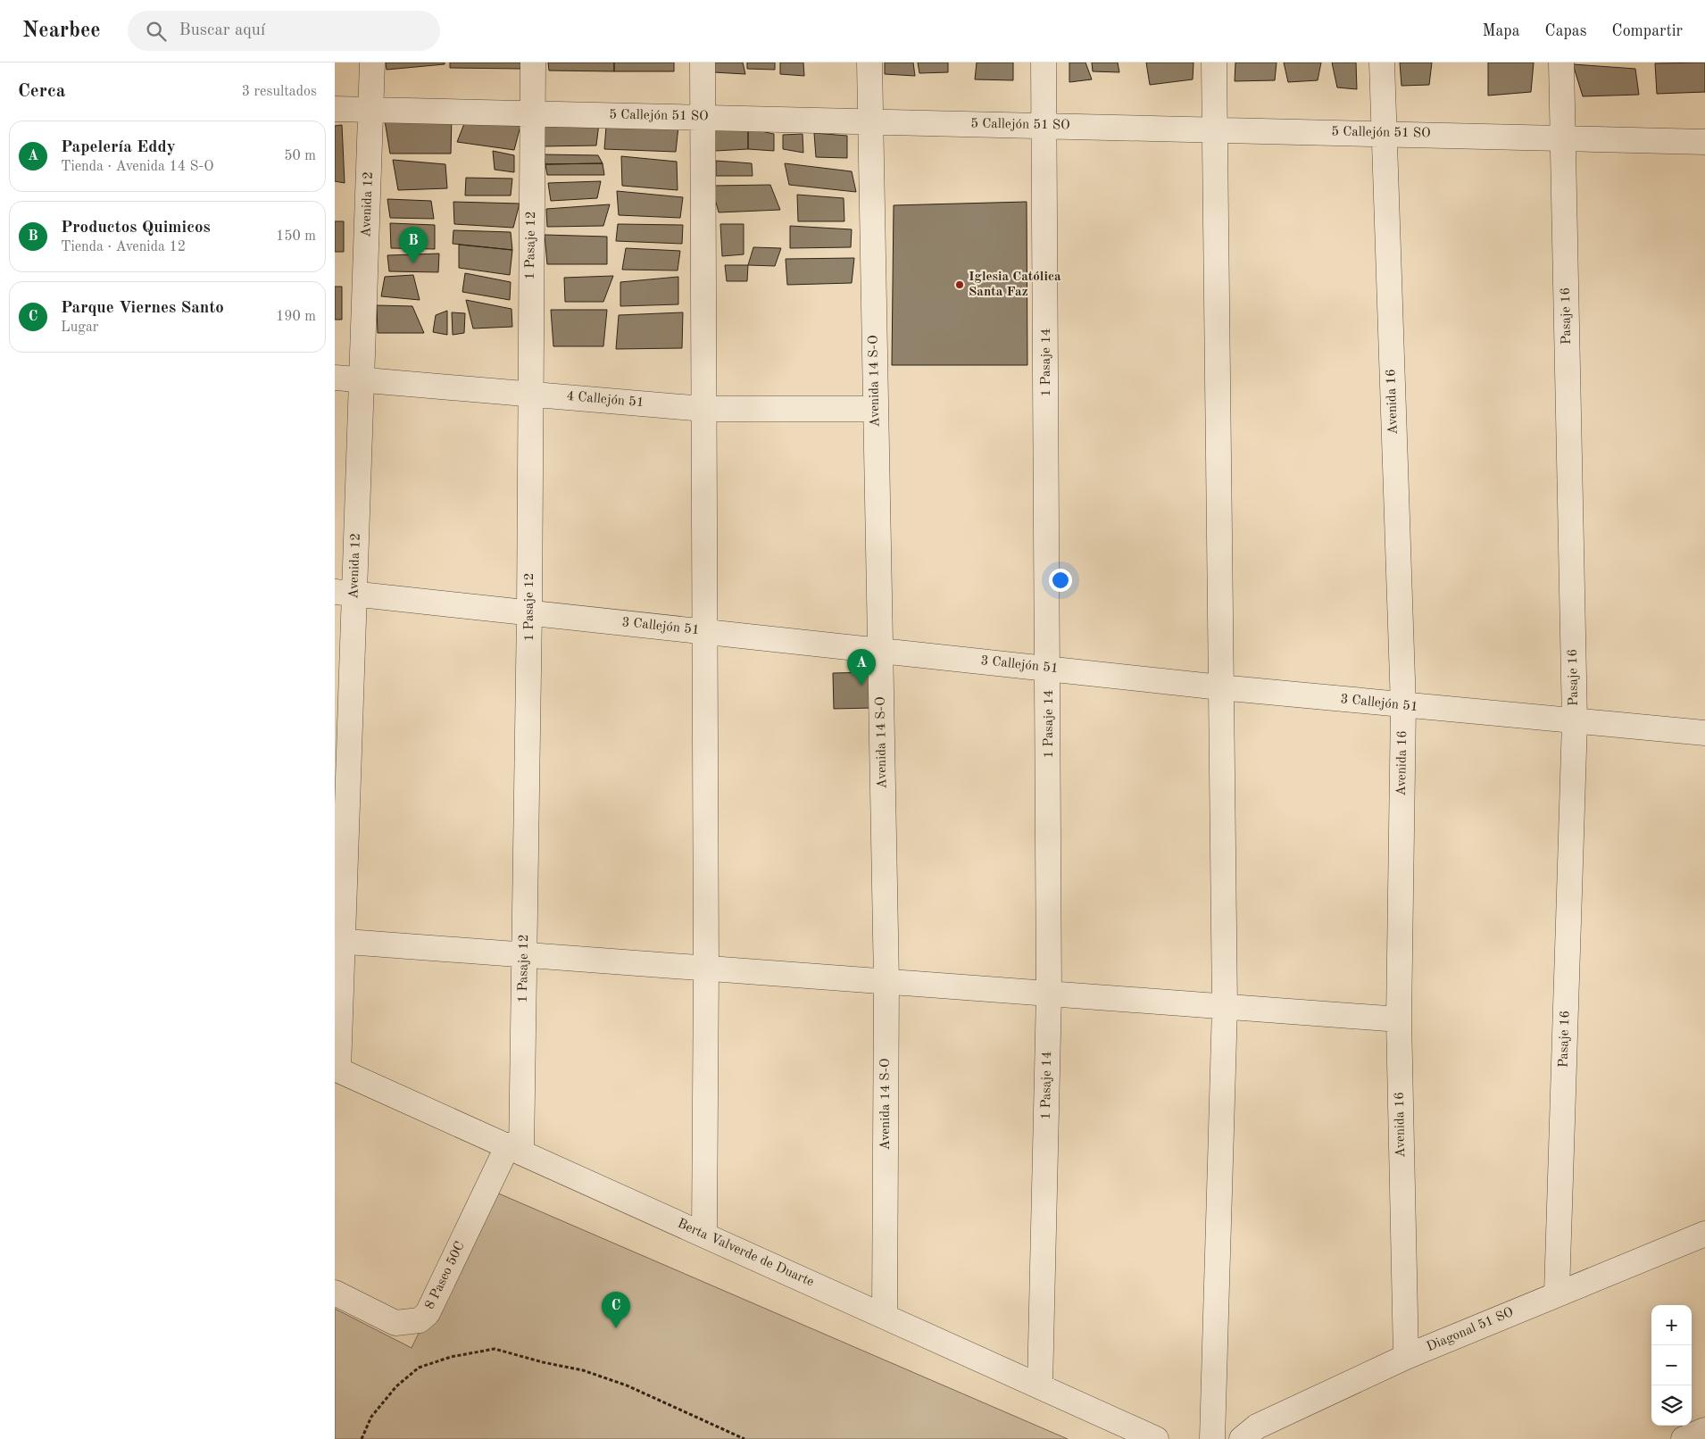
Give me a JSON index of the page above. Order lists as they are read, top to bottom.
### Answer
{
  "streets": {
    "street": [
      "5 Callejón 51 SO",
      "Avenida 12",
      "1 Pasaje 12",
      "Pasaje 16",
      "1 Pasaje 14",
      "Avenida 14 S-O",
      "4 Callejón 51",
      "Avenida 16",
      "3 Callejón 51",
      "Berta Valverde de Duarte",
      "8 Paseo 50C",
      "Diagonal 51 SO"
    ]
  },
  "crossings": [
    ["5 Callejón 51 SO", "Avenida 12"],
    ["5 Callejón 51 SO", "1 Pasaje 12"],
    ["5 Callejón 51 SO", "Pasaje 16"],
    ["5 Callejón 51 SO", "1 Pasaje 14"],
    ["5 Callejón 51 SO", "Avenida 14 S-O"],
    ["5 Callejón 51 SO", "Avenida 16"],
    ["Avenida 12", "4 Callejón 51"],
    ["Avenida 12", "3 Callejón 51"],
    ["Avenida 12", "Berta Valverde de Duarte"],
    ["1 Pasaje 12", "4 Callejón 51"],
    ["1 Pasaje 12", "3 Callejón 51"],
    ["1 Pasaje 12", "Berta Valverde de Duarte"],
    ["1 Pasaje 12", "8 Paseo 50C"],
    ["Pasaje 16", "3 Callejón 51"],
    ["Pasaje 16", "Diagonal 51 SO"],
    ["1 Pasaje 14", "3 Callejón 51"],
    ["1 Pasaje 14", "Berta Valverde de Duarte"],
    ["Avenida 14 S-O", "4 Callejón 51"],
    ["Avenida 14 S-O", "3 Callejón 51"],
    ["Avenida 14 S-O", "Berta Valverde de Duarte"],
    ["Avenida 16", "3 Callejón 51"],
    ["Avenida 16", "Diagonal 51 SO"],
    ["Berta Valverde de Duarte", "8 Paseo 50C"]
  ],
  "places": ["Iglesia Católica Santa Faz"],
  "page": {
    "header": "Nearbee",
    "search": "Buscar aquí",
    "nav": ["Mapa", "Capas", "Compartir"],
    "heading": ["Cerca", "3 resultados"],
    "list": [
      {
        "mark": "A",
        "name": "Papelería Eddy",
        "note": "Tienda · Avenida 14 S-O",
        "value": "50 m"
      },
      {
        "mark": "B",
        "name": "Productos Quimicos",
        "note": "Tienda · Avenida 12",
        "value": "150 m"
      },
      {
        "mark": "C",
        "name": "Parque Viernes Santo",
        "note": "Lugar",
        "value": "190 m"
      }
    ],
    "pins": ["B", "A", "C"],
    "map_buttons": ["+", "−"]
  }
}
